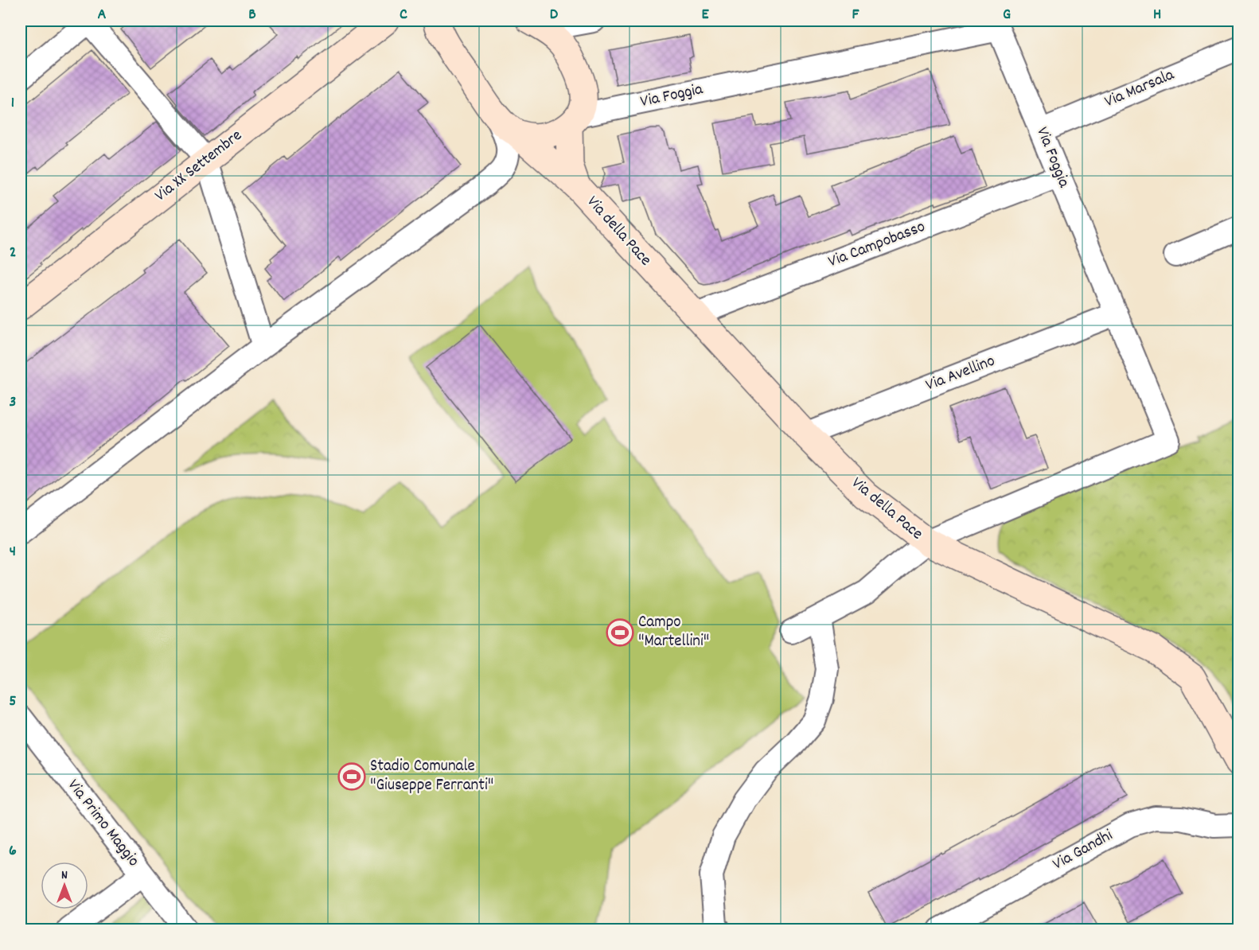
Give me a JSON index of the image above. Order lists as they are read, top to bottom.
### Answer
{
  "streets": {
    "street": [
      "Via Marsala",
      "Via Foggia",
      "Via XX Settembre",
      "Via della Pace",
      "Via Campobasso",
      "Via Avellino",
      "Via Primo Maggio",
      "Via Gandhi"
    ]
  },
  "crossings": [
    ["Via Marsala", "Via Foggia"],
    ["Via Foggia", "Via della Pace"],
    ["Via Foggia", "Via Campobasso"],
    ["Via Foggia", "Via Avellino"],
    ["Via della Pace", "Via Campobasso"],
    ["Via della Pace", "Via Avellino"]
  ],
  "places": {
    "sports": ["Campo \"Martellini\"", "Stadio Comunale \"Giuseppe Ferranti\""]
  },
  "north": "top",
  "grid": {
    "columns": [
      "A",
      "B",
      "C",
      "D",
      "E",
      "F",
      "G",
      "H"
    ],
    "rows": [
      "1",
      "2",
      "3",
      "4",
      "5",
      "6"
    ]
  }
}
